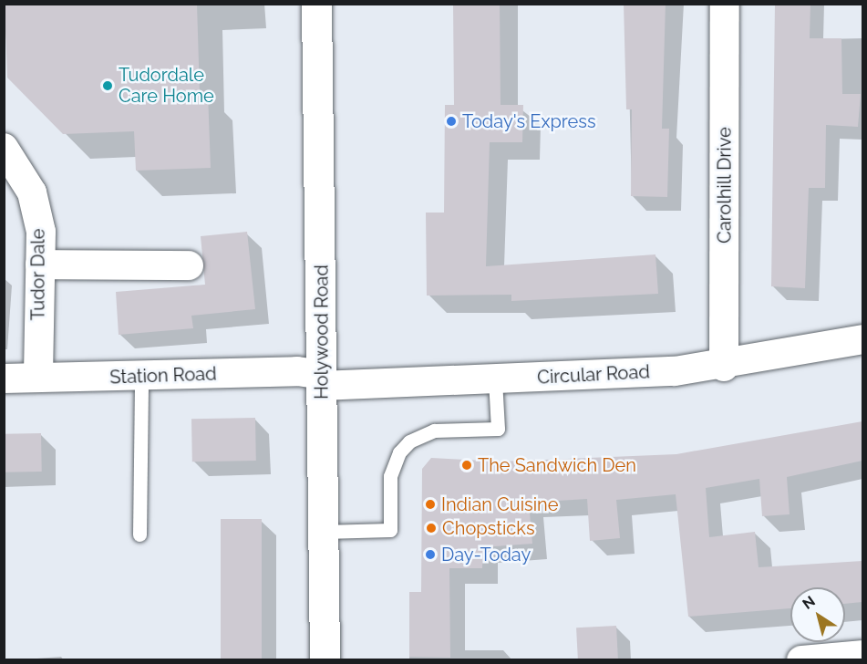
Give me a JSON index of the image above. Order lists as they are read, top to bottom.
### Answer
{
  "streets": {
    "main road": ["Holywood Road"],
    "street": [
      "Carolhill Drive",
      "Tudor Dale",
      "Circular Road",
      "Station Road"
    ]
  },
  "crossings": [
    ["Carolhill Drive", "Circular Road"],
    ["Tudor Dale", "Station Road"],
    ["Holywood Road", "Circular Road"],
    ["Holywood Road", "Station Road"],
    ["Circular Road", "Station Road"]
  ],
  "places": [
    "Tudordale Care Home",
    "Today's Express",
    "The Sandwich Den",
    "Indian Cuisine",
    "Chopsticks",
    "Day-Today"
  ],
  "north": "top left"
}
